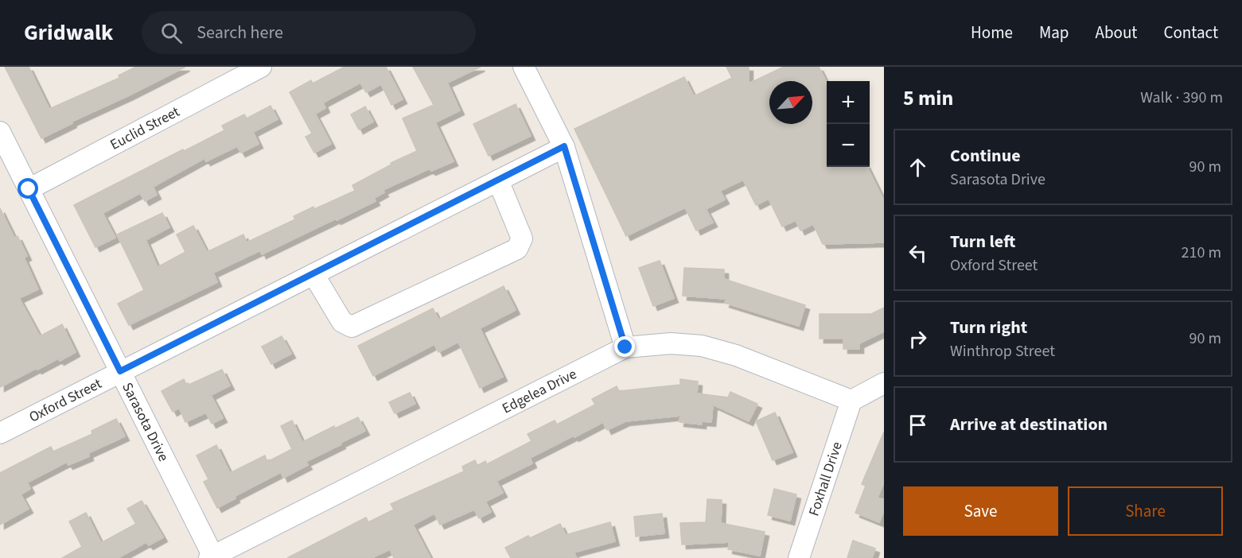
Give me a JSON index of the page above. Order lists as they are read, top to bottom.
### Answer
{
  "streets": {
    "street": [
      "Euclid Street",
      "Edgelea Drive",
      "Oxford Street",
      "Sarasota Drive",
      "Foxhall Drive"
    ]
  },
  "crossings": [
    ["Euclid Street", "Sarasota Drive"],
    ["Edgelea Drive", "Sarasota Drive"],
    ["Edgelea Drive", "Foxhall Drive"],
    ["Oxford Street", "Sarasota Drive"]
  ],
  "north": "top right",
  "page": {
    "header": "Gridwalk",
    "search": "Search here",
    "nav": [
      "Home",
      "Map",
      "About",
      "Contact"
    ],
    "heading": ["5 min", "Walk · 390 m"],
    "map_buttons": ["+", "−"],
    "list": [
      ["Continue", "Sarasota Drive", "90 m"],
      ["Turn left", "Oxford Street", "210 m"],
      ["Turn right", "Winthrop Street", "90 m"],
      "Arrive at destination"
    ],
    "buttons": ["Save", "Share"]
  }
}
